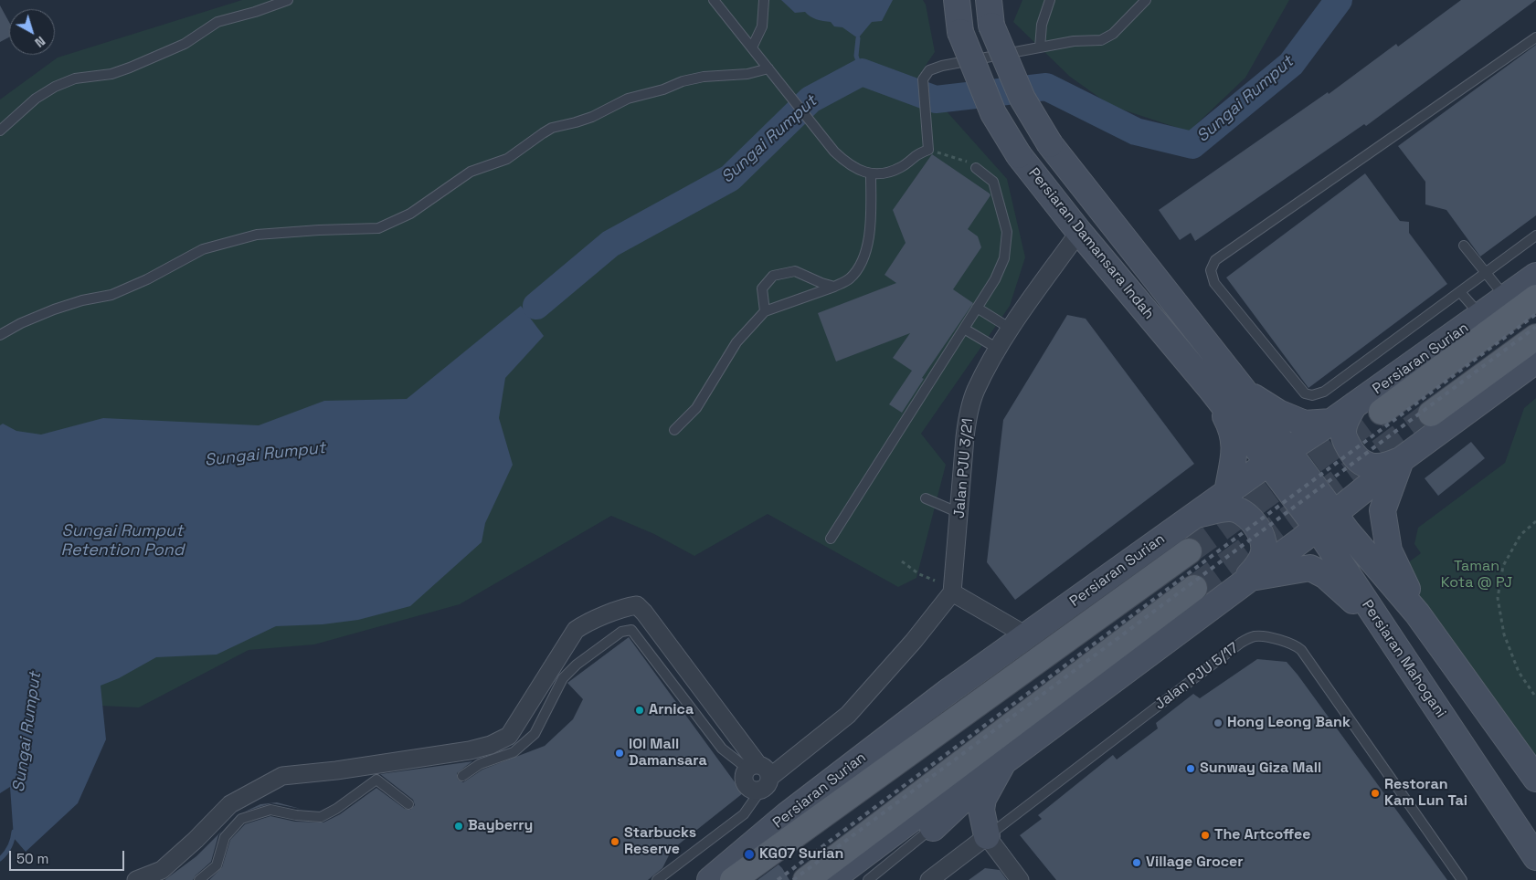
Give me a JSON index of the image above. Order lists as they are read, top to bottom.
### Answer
{
  "streets": {
    "main road": ["Persiaran Damansara Indah", "Persiaran Surian", "Persiaran Mahogani"],
    "street": ["Jalan PJU 3/21"],
    "lane": ["Jalan PJU 5/17"]
  },
  "crossings": [
    ["Persiaran Damansara Indah", "Persiaran Surian"],
    ["Persiaran Damansara Indah", "Jalan PJU 3/21"],
    ["Persiaran Damansara Indah", "Persiaran Mahogani"],
    ["Persiaran Surian", "Persiaran Mahogani"]
  ],
  "water": ["Sungai Rumput", "Sungai Rumput Retention Pond"],
  "parks": ["Taman Kota @ PJ"],
  "places": [
    "Arnica",
    "Hong Leong Bank",
    "IOI Mall Damansara",
    "Sunway Giza Mall",
    "Restoran Kam Lun Tai",
    "Bayberry",
    "The Artcoffee",
    "Starbucks Reserve",
    "KG07 Surian",
    "Village Grocer"
  ],
  "scale_bar": "50 m",
  "north": "bottom right"
}
